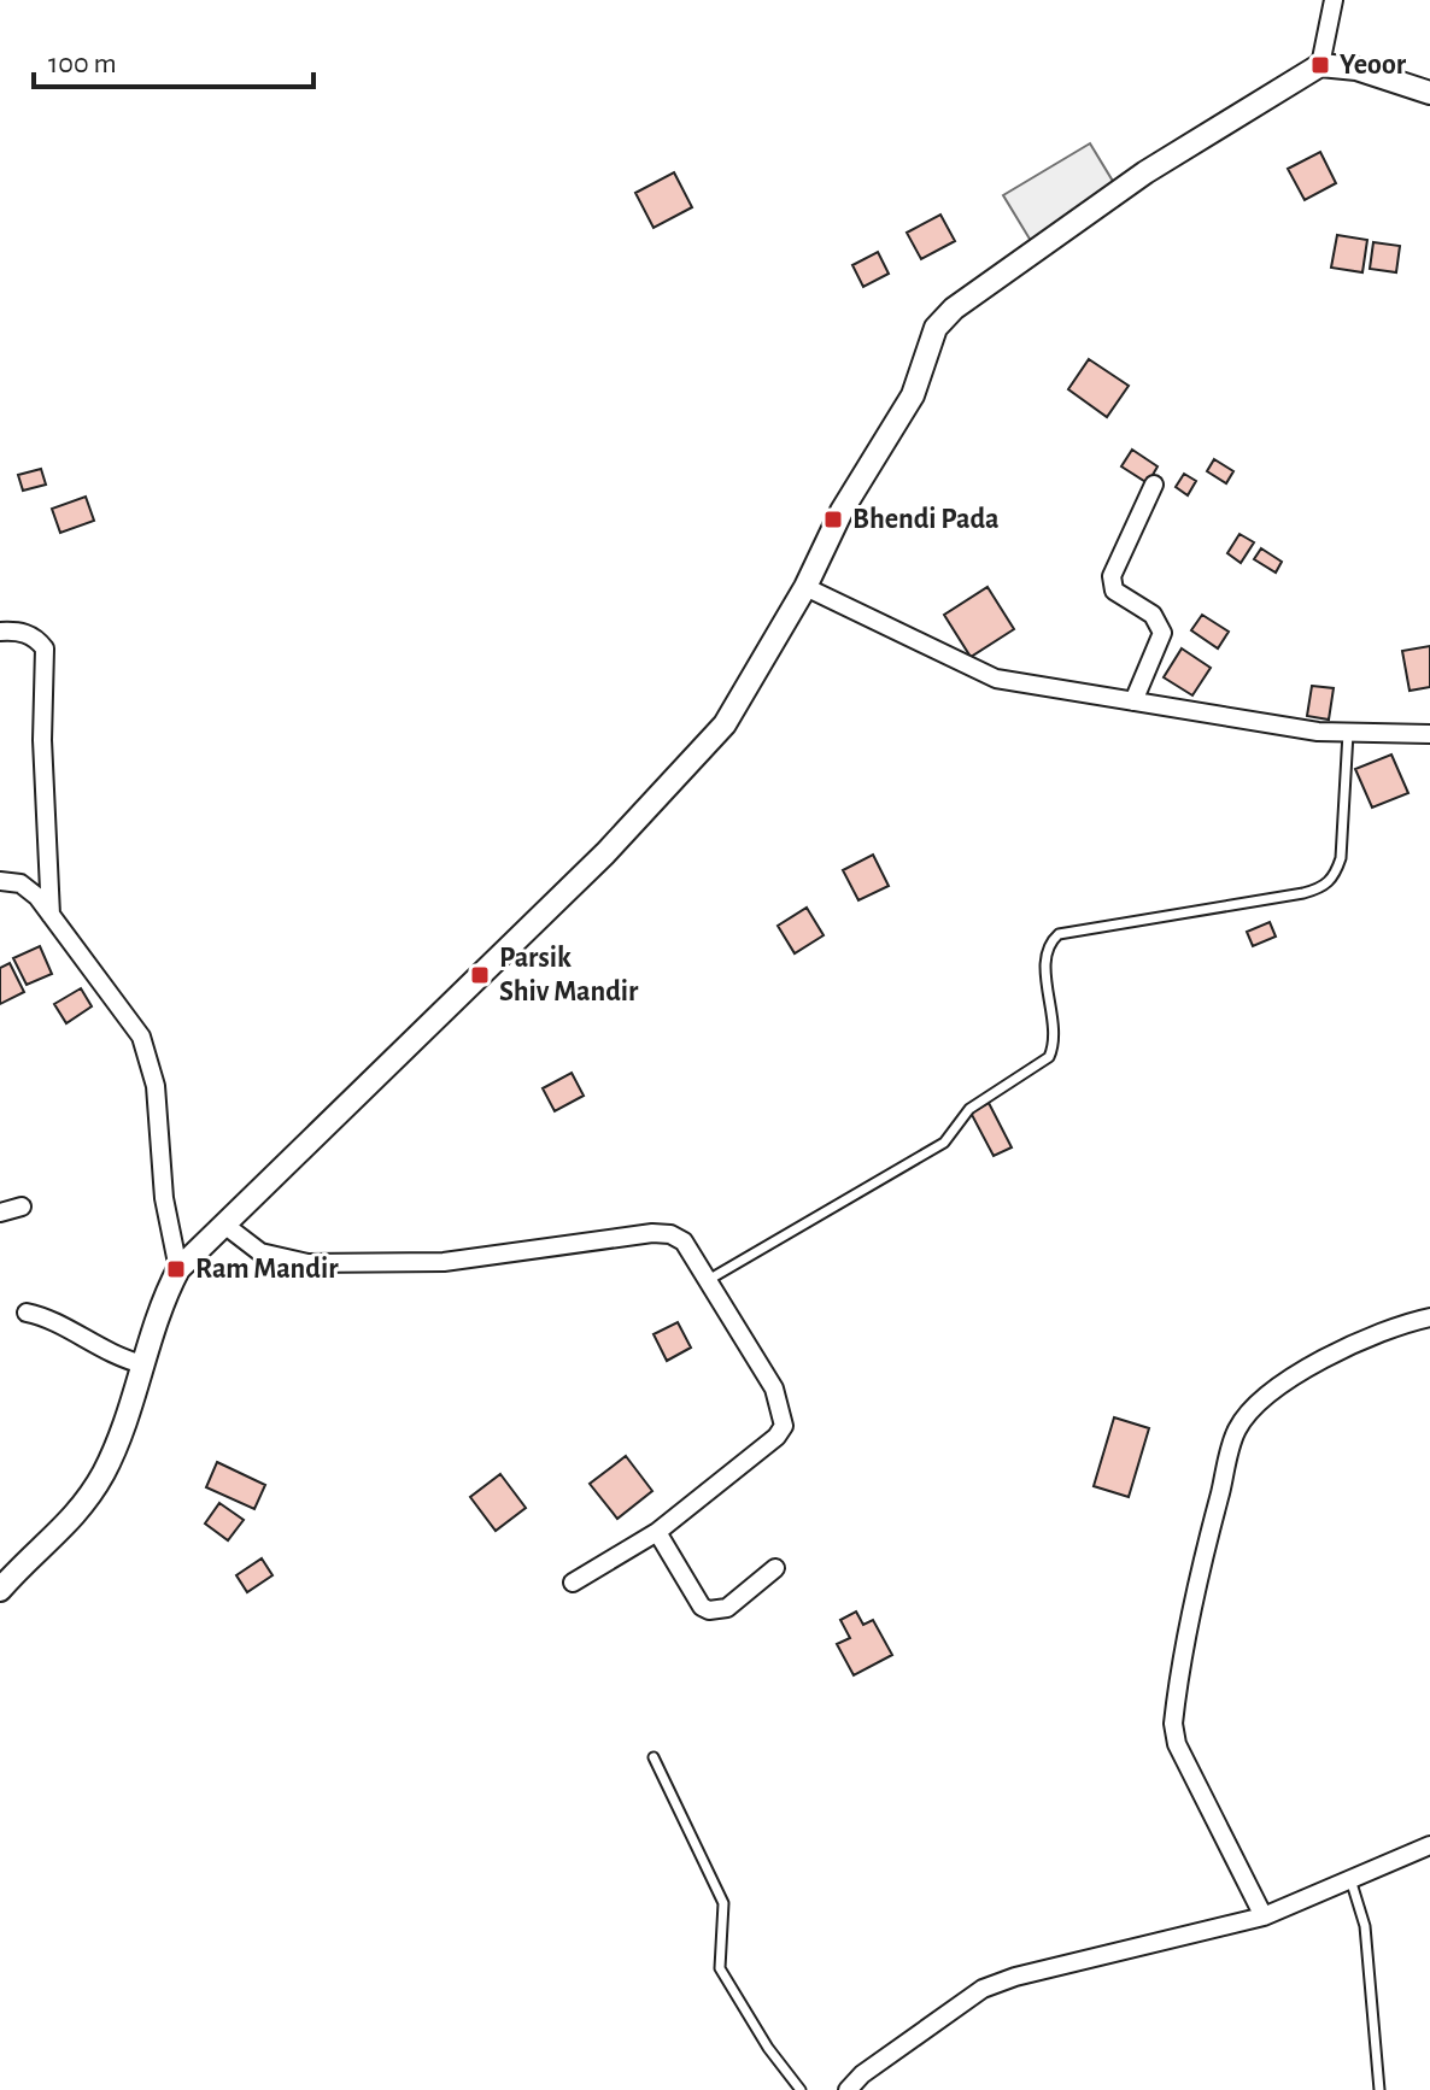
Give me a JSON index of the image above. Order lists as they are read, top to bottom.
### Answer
{
  "places": {
    "transit": [
      "Yeoor",
      "Bhendi Pada",
      "Parsik Shiv Mandir",
      "Ram Mandir"
    ]
  },
  "scale_bar": "100 m"
}
